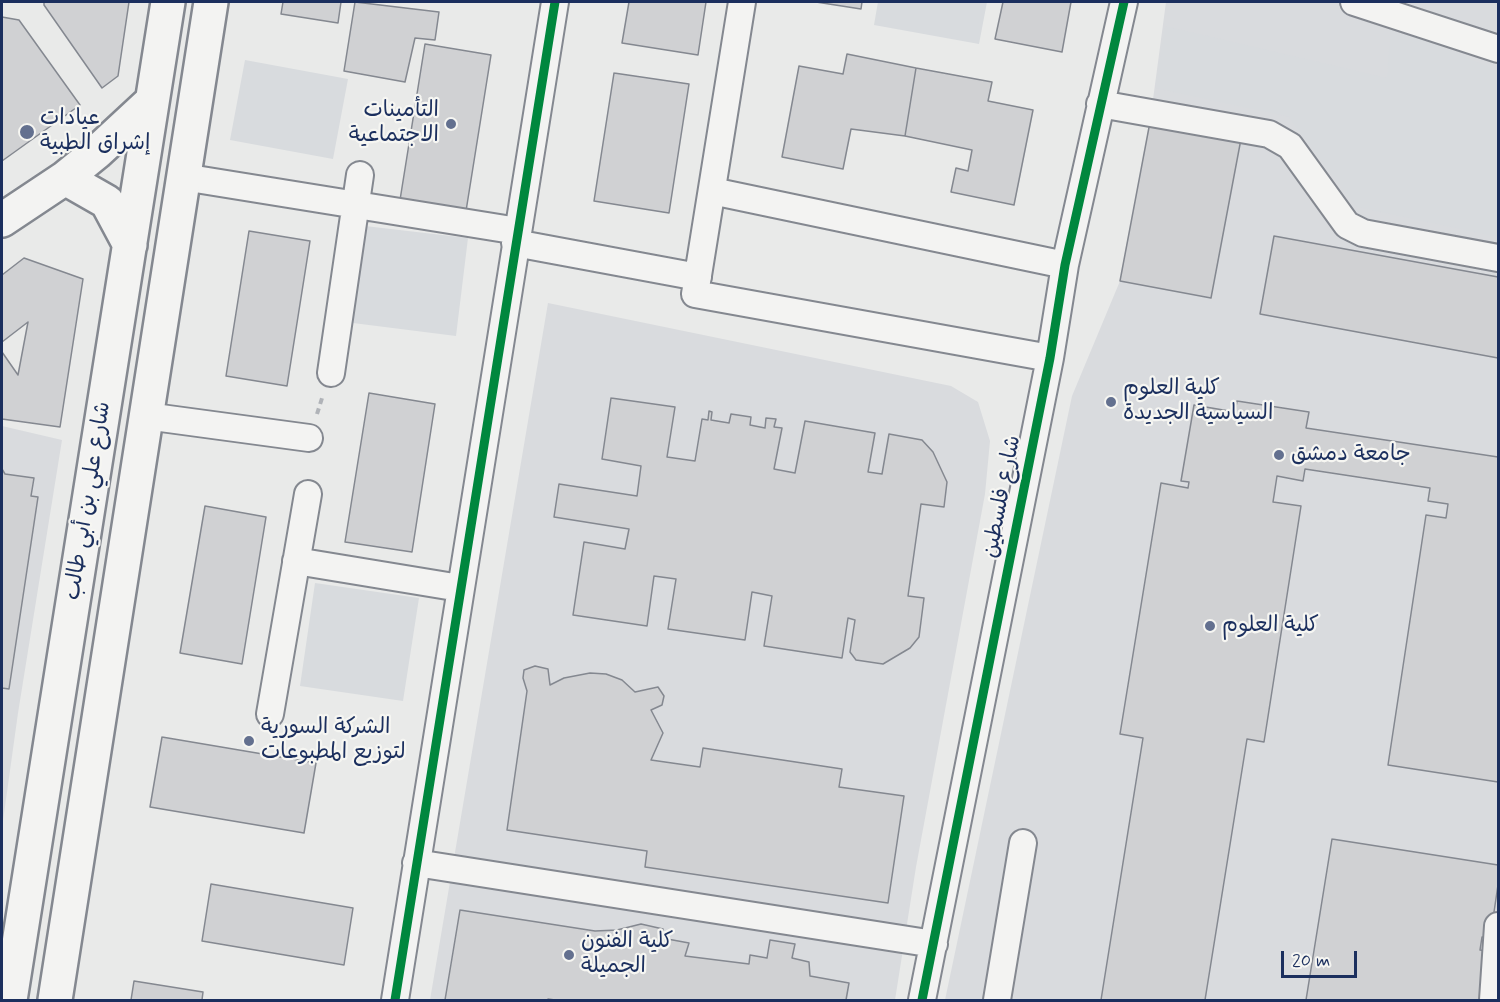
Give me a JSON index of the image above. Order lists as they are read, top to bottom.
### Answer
{
  "streets": {
    "main road": ["شارع علي بن أبي طالب"],
    "street": ["شارع فلسطين"]
  },
  "places": [
    "التأمينات الاجتماعية",
    "عيادات إشراق الطبية",
    "كلية العلوم السياسية الجديدة",
    "جامعة دمشق",
    "كلية العلوم",
    "الشركة السورية لتوزيع المطبوعات",
    "كلية الفنون الجميلة"
  ],
  "scale_bar": "20 m"
}
